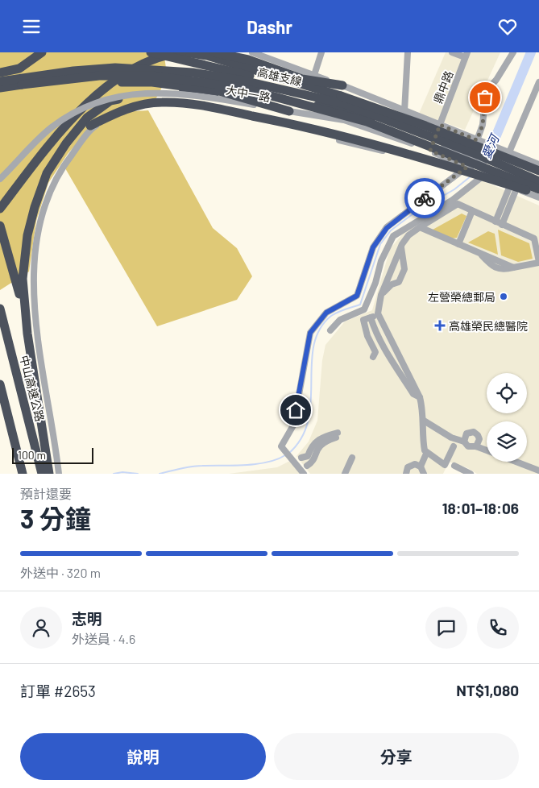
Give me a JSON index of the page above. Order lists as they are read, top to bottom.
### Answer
{
  "streets": {
    "highway": ["高雄支線", "中山高速公路"],
    "street": ["鼎中路", "大中一路"]
  },
  "crossings": [
    ["鼎中路", "大中一路"]
  ],
  "water": ["愛河"],
  "places": {
    "other": ["左營榮總郵局"],
    "health": ["高雄榮民總醫院"]
  },
  "scale_bar": "100 m",
  "page": {
    "header": "Dashr",
    "scale": "100 m",
    "heading": ["3 分鐘", "預計還要", "18:01–18:06"],
    "panel": [
      "志明",
      "外送員 · 4.6",
      "訂單 #2653",
      "NT$1,080"
    ],
    "bar": "外送中 · 320 m",
    "buttons": ["說明", "分享"]
  }
}
